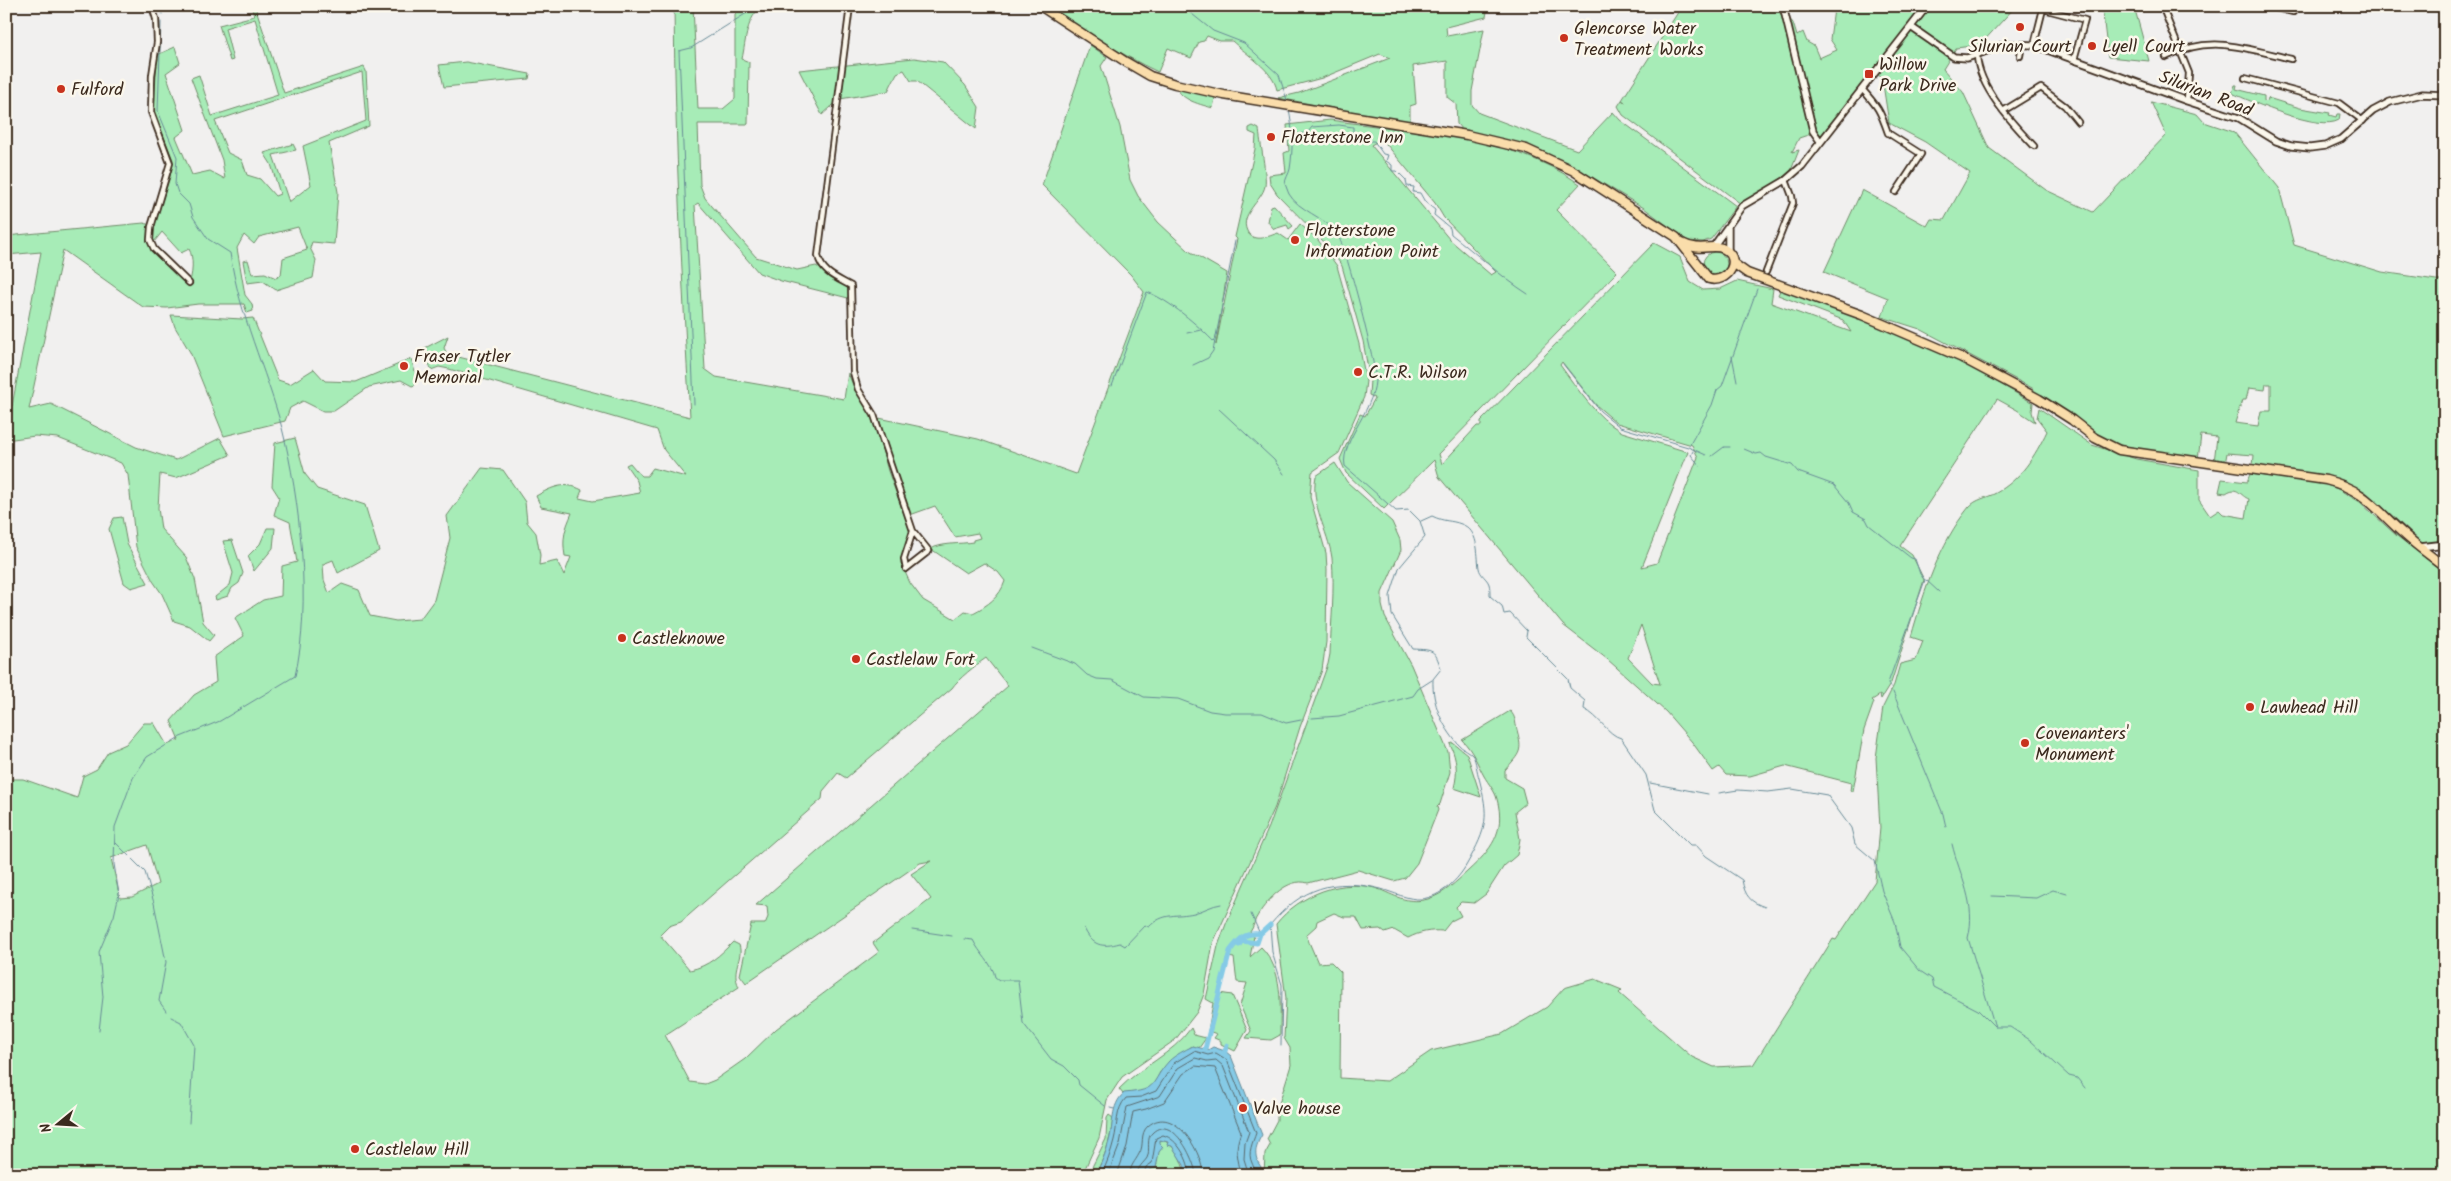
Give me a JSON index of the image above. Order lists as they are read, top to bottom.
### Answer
{
  "streets": {
    "street": ["Silurian Road"]
  },
  "places": {
    "other": [
      "Silurian Court",
      "Glencorse Water Treatment Works",
      "Lyell Court",
      "Fulford",
      "Flotterstone Inn",
      "Flotterstone Information Point",
      "Fraser Tytler Memorial",
      "C.T.R. Wilson",
      "Castleknowe",
      "Castlelaw Fort",
      "Lawhead Hill",
      "Covenanters' Monument",
      "Valve house",
      "Castlelaw Hill"
    ],
    "transit": ["Willow Park Drive"]
  },
  "north": "left"
}
